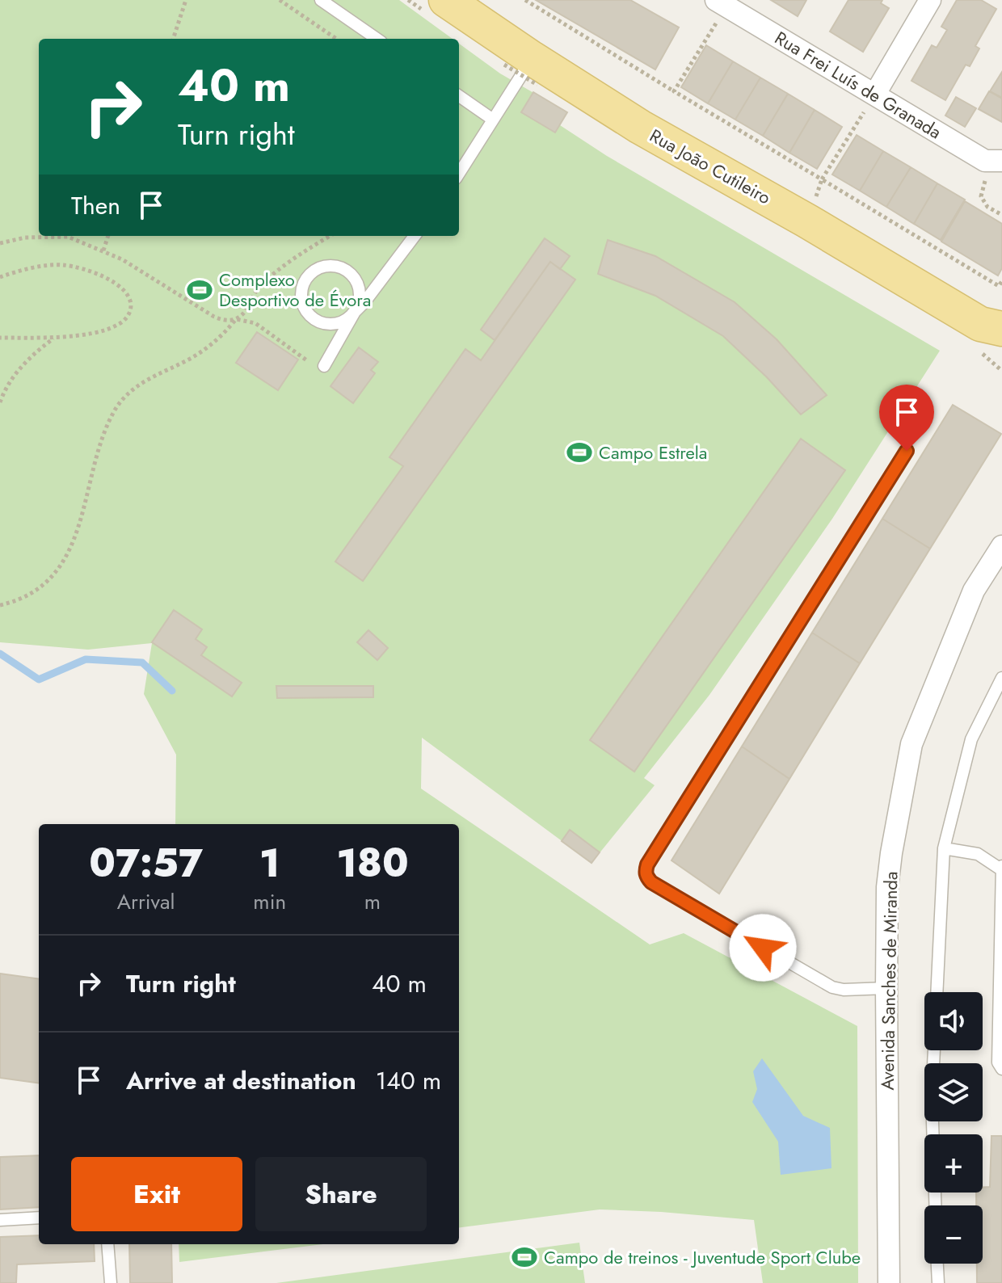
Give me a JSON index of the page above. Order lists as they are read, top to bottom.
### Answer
{
  "streets": {
    "main road": ["Rua João Cutileiro"],
    "street": ["Rua Frei Luís de Granada", "Avenida Sanches de Miranda"]
  },
  "places": {
    "sports": ["Complexo Desportivo de Évora", "Campo Estrela", "Campo de treinos - Juventude Sport Clube"]
  },
  "page": {
    "turn": ["40 m", "Turn right"],
    "then": "Then",
    "eta": [
      "07:57",
      "Arrival",
      "1",
      "min",
      "180",
      "m"
    ],
    "list": [
      {
        "name": "Turn right",
        "value": "40 m"
      },
      {
        "name": "Arrive at destination",
        "value": "140 m"
      }
    ],
    "map_buttons": ["+", "−"],
    "buttons": ["Exit", "Share"]
  }
}
